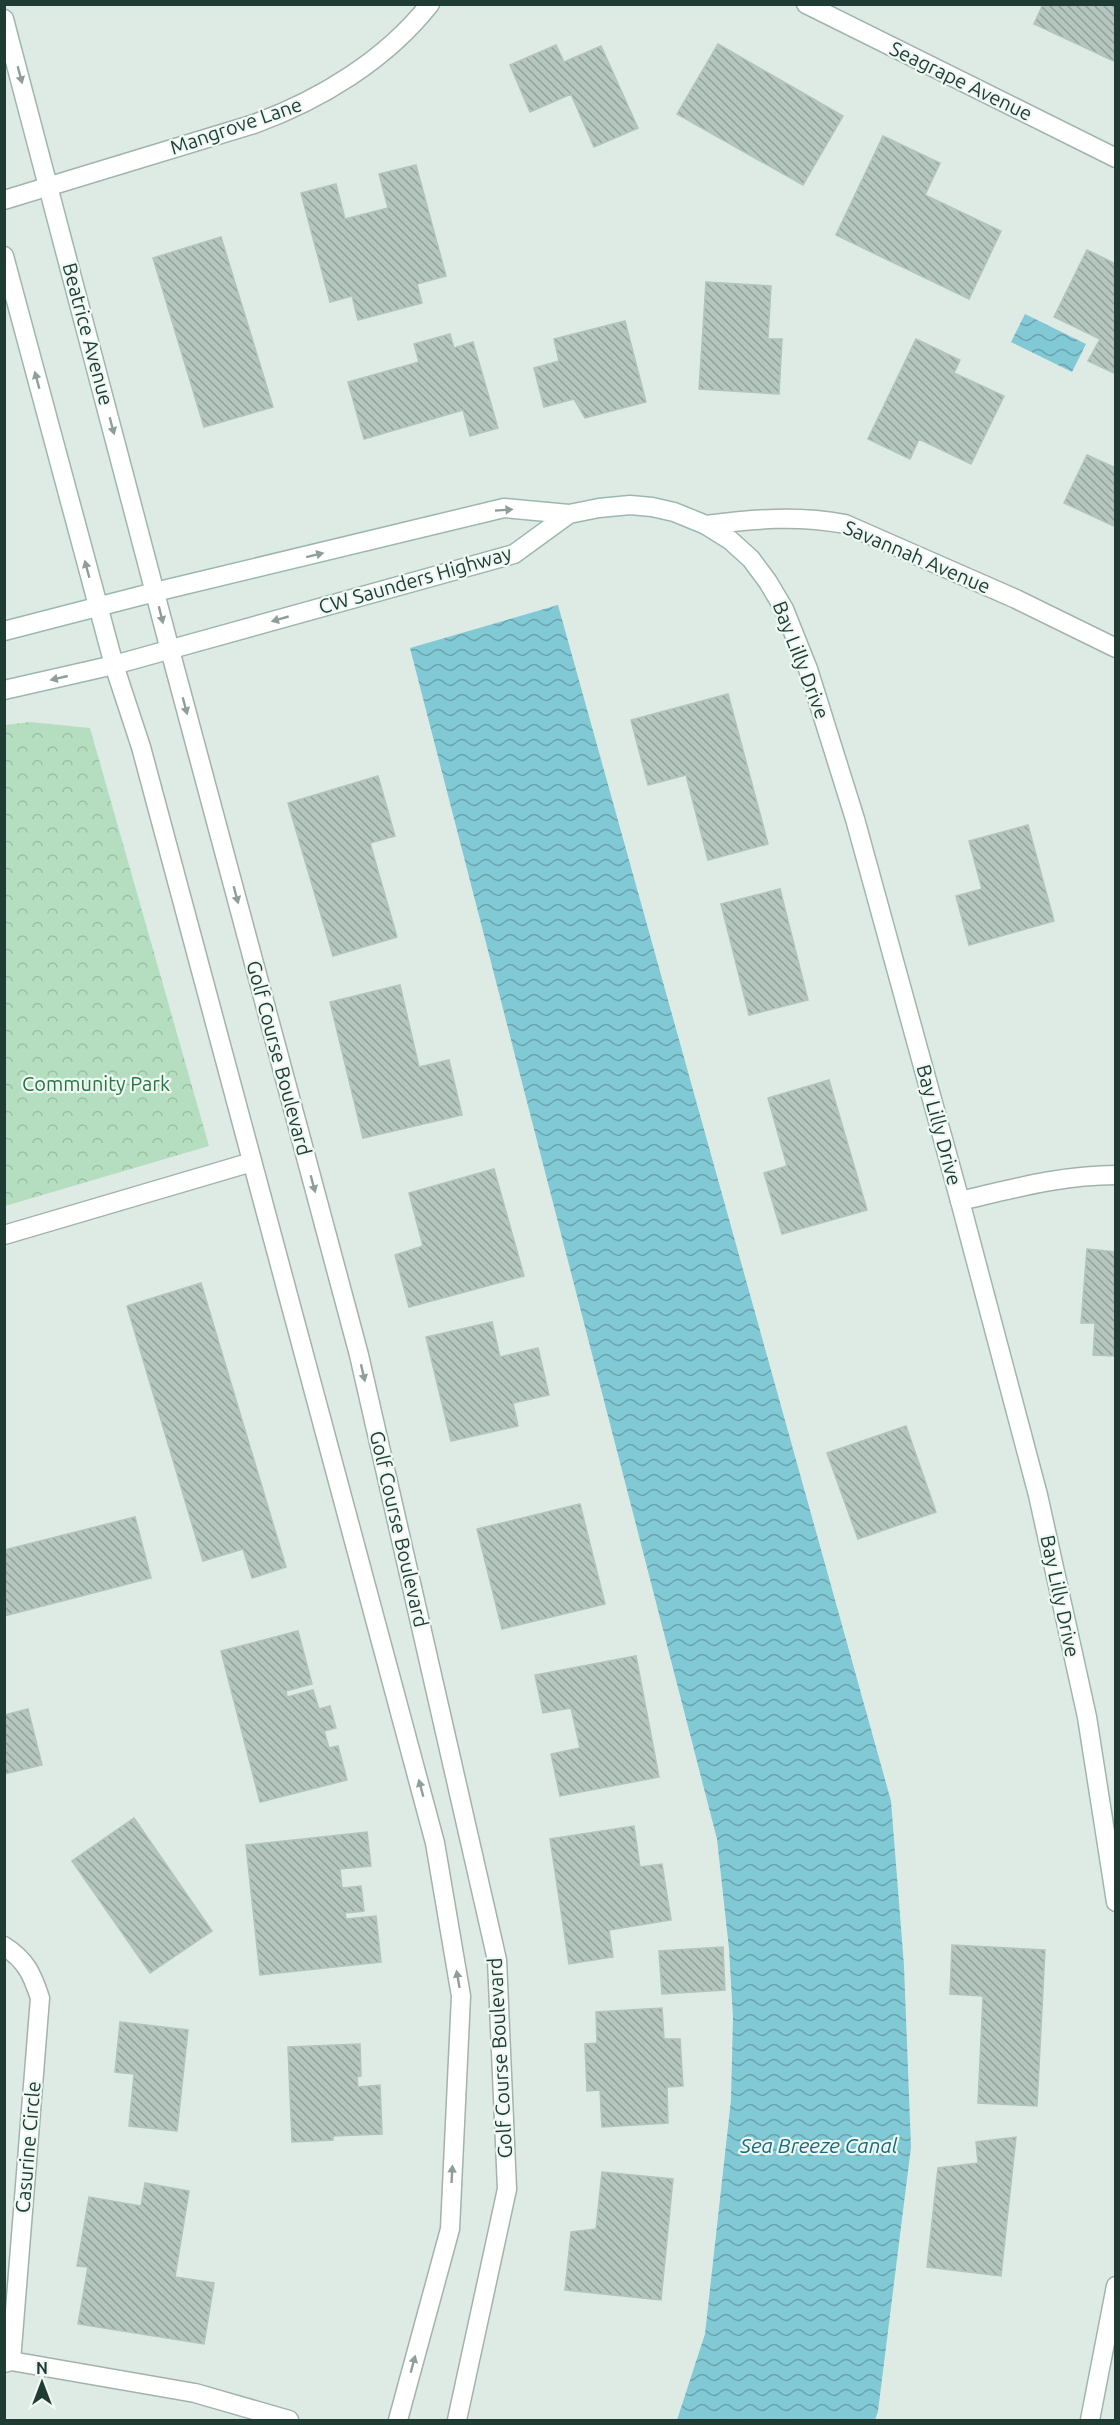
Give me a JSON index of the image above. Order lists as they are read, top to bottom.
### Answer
{
  "streets": {
    "street": [
      "Seagrape Avenue",
      "Mangrove Lane",
      "Beatrice Avenue",
      "Savannah Avenue",
      "CW Saunders Highway",
      "Bay Lilly Drive",
      "Golf Course Boulevard",
      "Casurine Circle"
    ]
  },
  "crossings": [
    ["Mangrove Lane", "Beatrice Avenue"],
    ["Beatrice Avenue", "CW Saunders Highway"],
    ["Beatrice Avenue", "Golf Course Boulevard"],
    ["Savannah Avenue", "Bay Lilly Drive"],
    ["CW Saunders Highway", "Bay Lilly Drive"],
    ["CW Saunders Highway", "Golf Course Boulevard"]
  ],
  "water": ["Sea Breeze Canal"],
  "parks": ["Community Park"],
  "north": "top"
}
